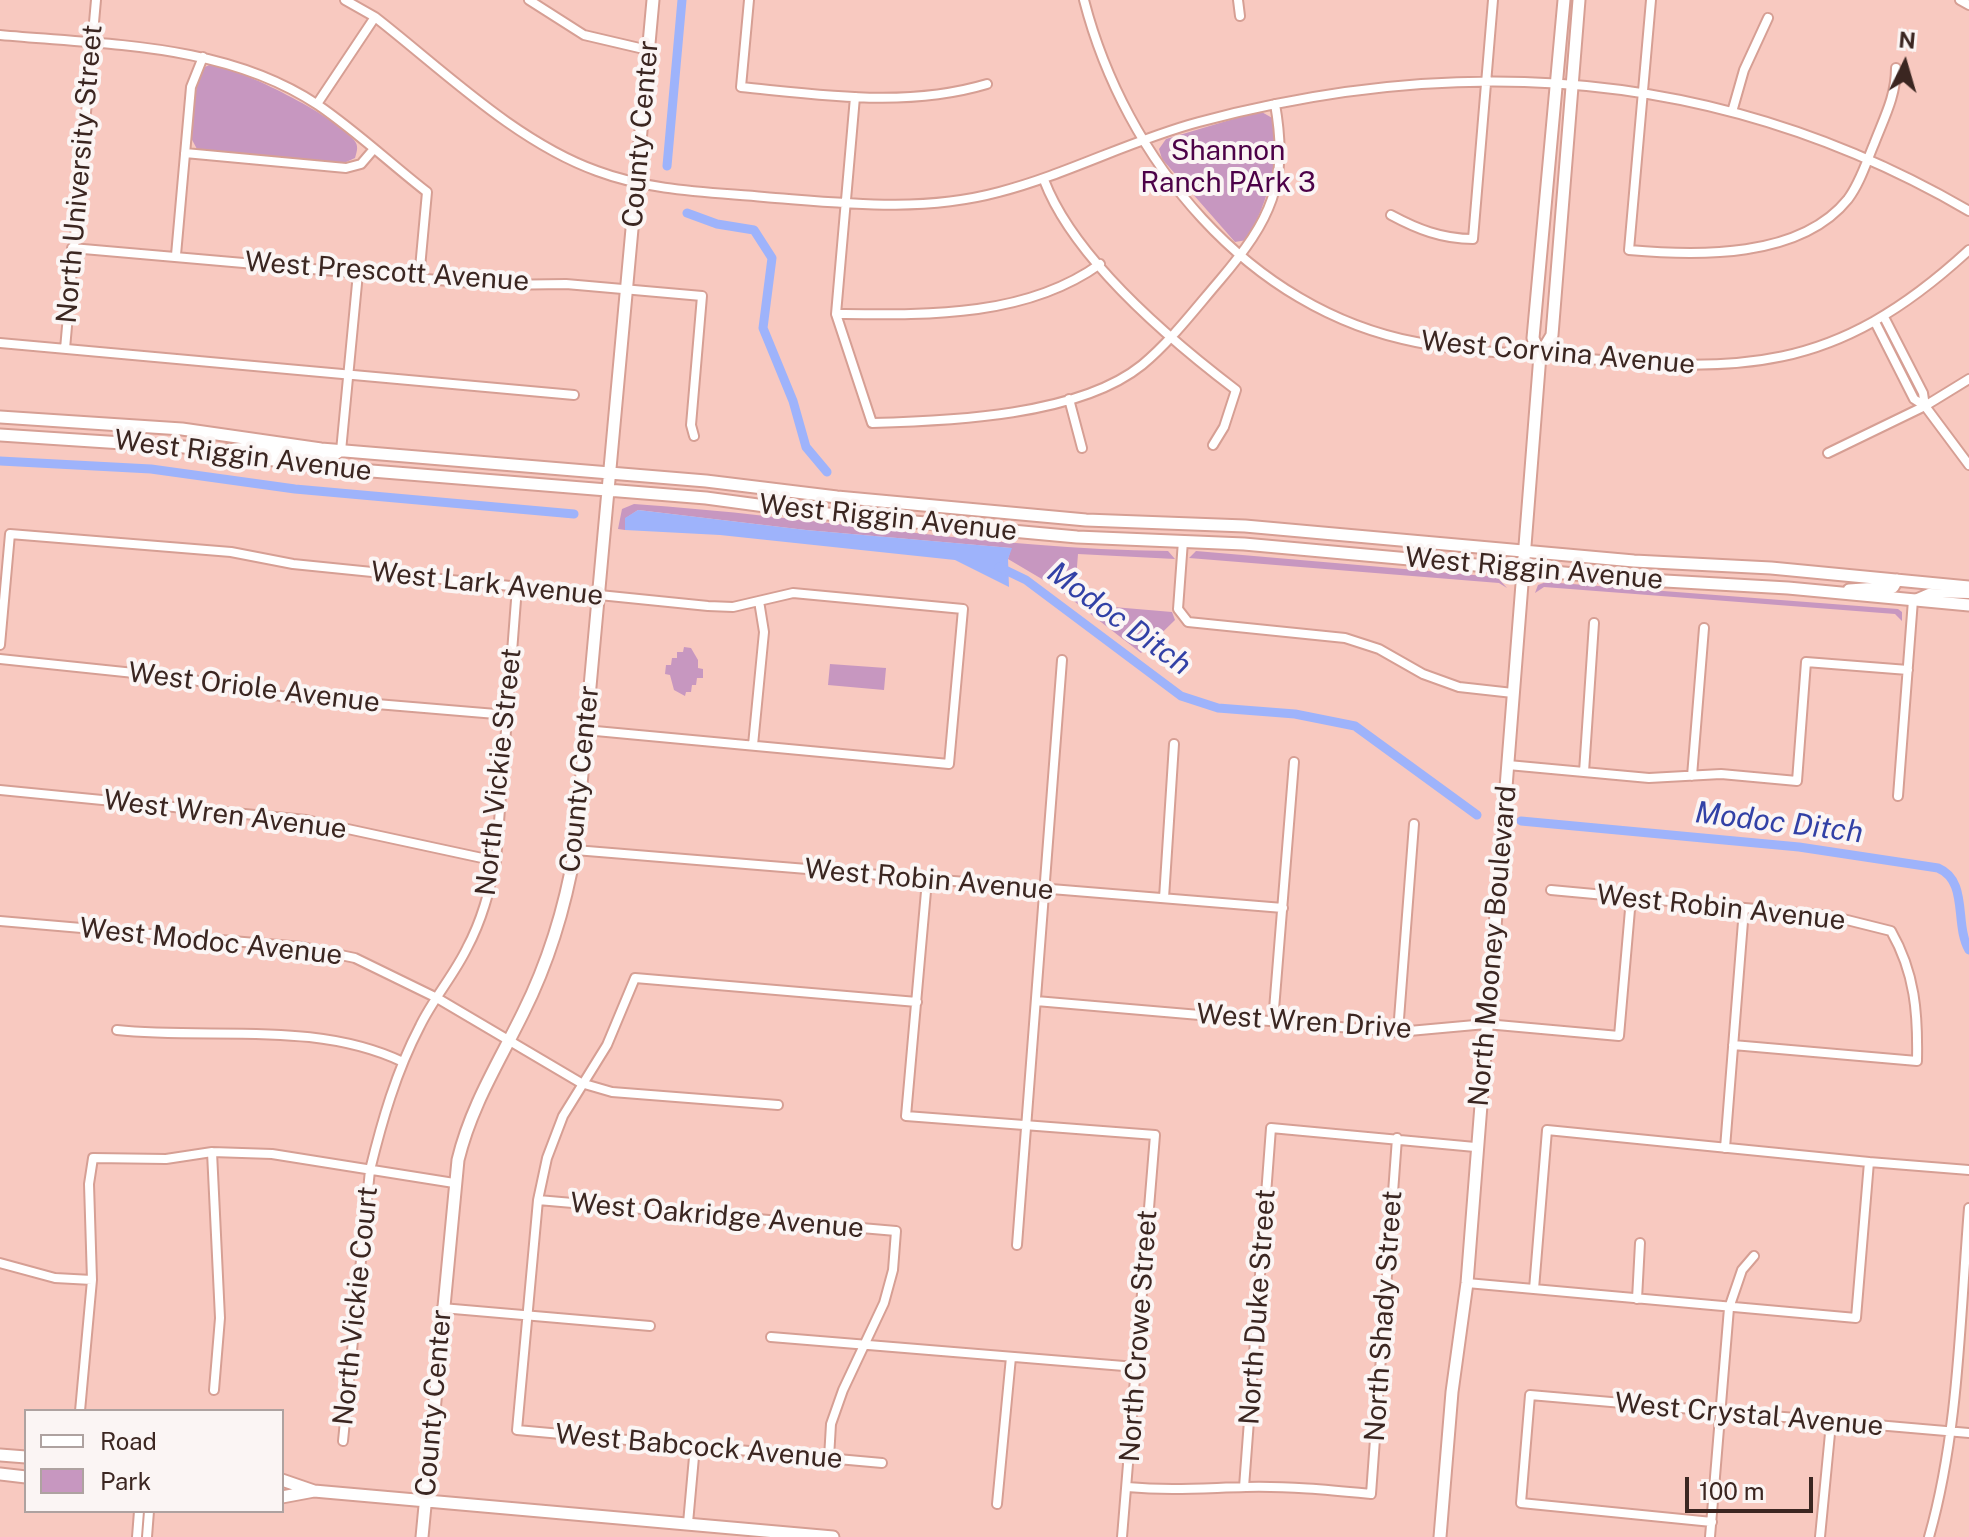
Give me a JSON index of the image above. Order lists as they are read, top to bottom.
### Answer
{
  "streets": {
    "main road": ["County Center", "West Riggin Avenue", "North Mooney Boulevard"],
    "street": [
      "North University Street",
      "West Prescott Avenue",
      "West Corvina Avenue",
      "West Lark Avenue",
      "West Oriole Avenue",
      "North Vickie Street",
      "West Wren Avenue",
      "West Robin Avenue",
      "West Modoc Avenue",
      "West Wren Drive",
      "West Oakridge Avenue",
      "North Vickie Court",
      "North Duke Street",
      "North Shady Street",
      "North Crowe Street",
      "West Crystal Avenue",
      "West Babcock Avenue"
    ]
  },
  "crossings": [
    ["County Center", "West Prescott Avenue"],
    ["County Center", "West Riggin Avenue"],
    ["County Center", "West Lark Avenue"],
    ["County Center", "West Robin Avenue"],
    ["County Center", "West Modoc Avenue"],
    ["North University Street", "West Prescott Avenue"],
    ["West Corvina Avenue", "North Mooney Boulevard"],
    ["West Riggin Avenue", "North Mooney Boulevard"],
    ["West Lark Avenue", "North Vickie Street"],
    ["West Oriole Avenue", "North Vickie Street"],
    ["North Vickie Street", "West Wren Avenue"],
    ["North Vickie Street", "West Modoc Avenue"],
    ["North Vickie Street", "North Vickie Court"],
    ["West Robin Avenue", "West Wren Drive"],
    ["North Mooney Boulevard", "West Wren Drive"],
    ["North Duke Street", "North Shady Street"]
  ],
  "water": ["Modoc Ditch"],
  "parks": ["Shannon Ranch PArk 3"],
  "legend": ["Road", "Park"],
  "scale_bar": "100 m",
  "north": "top"
}
